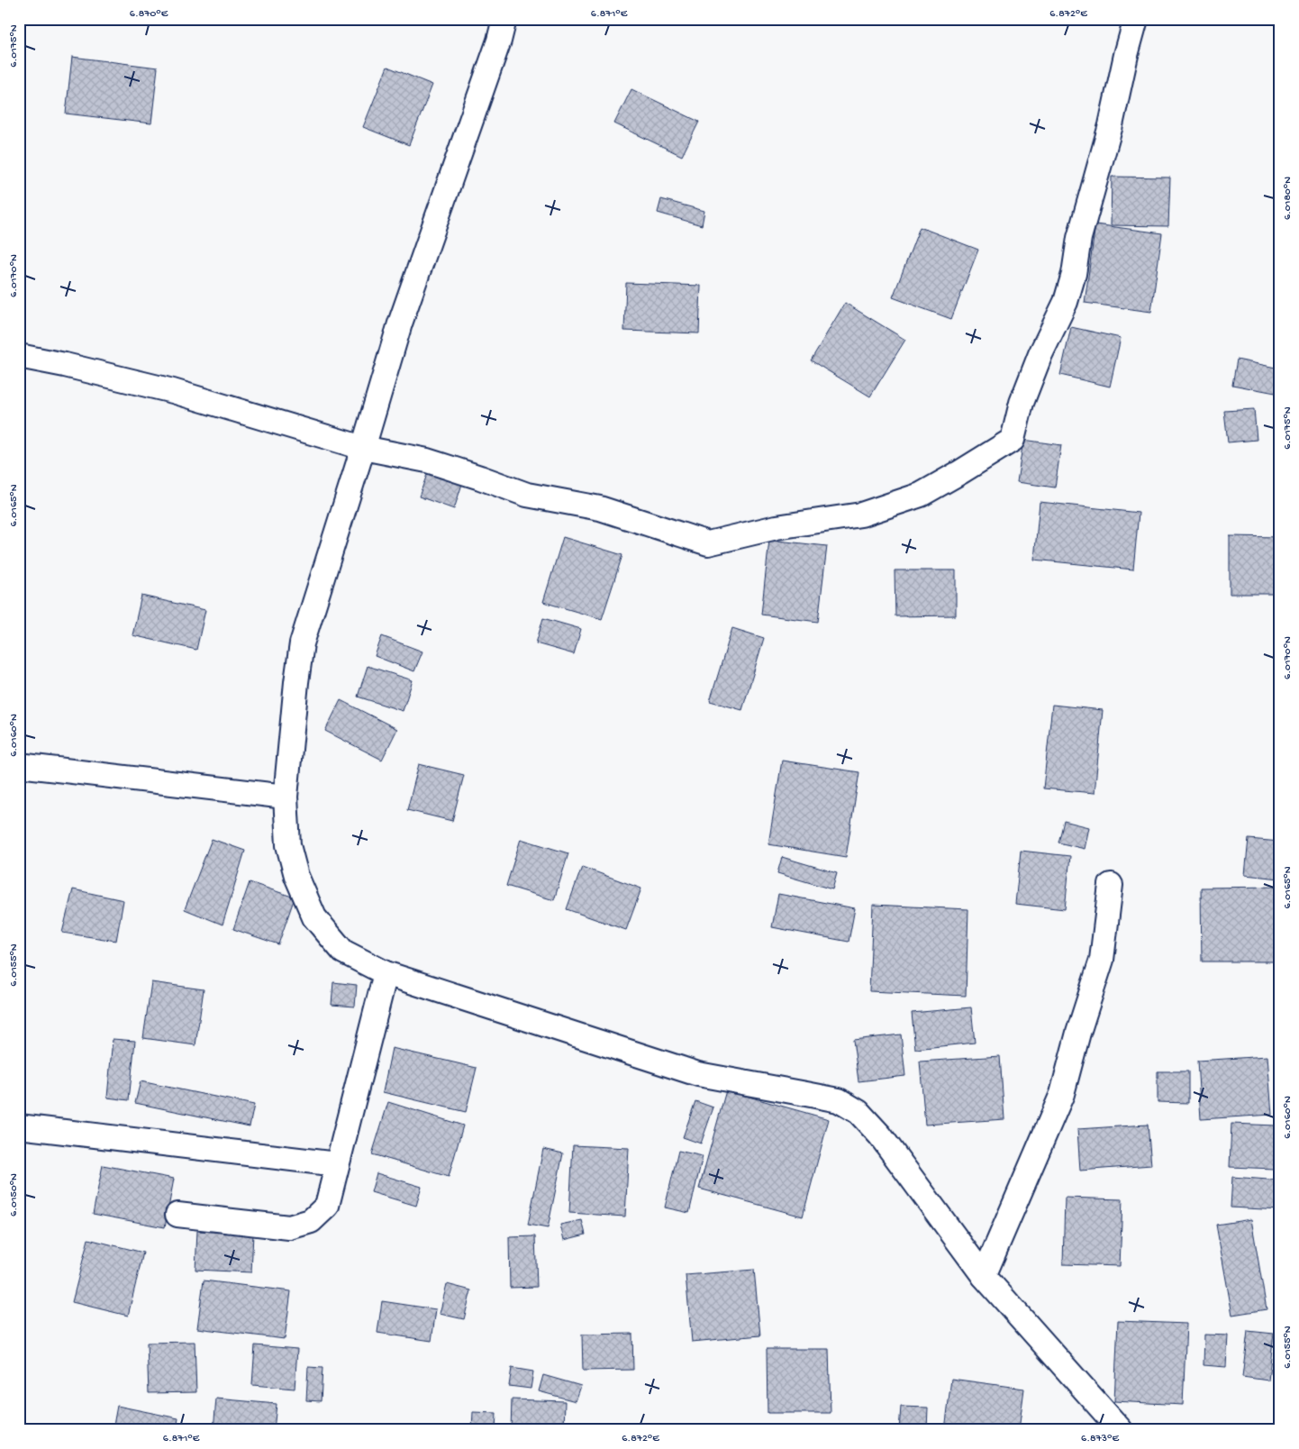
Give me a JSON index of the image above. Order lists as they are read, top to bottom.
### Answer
{
  "coordinates": [
    "6.870°E",
    "6.871°E",
    "6.872°E",
    "6.0175°N",
    "6.0180°N",
    "6.0170°N",
    "6.0165°N",
    "6.0160°N",
    "6.0155°N",
    "6.0150°N",
    "6.873°E"
  ]
}
